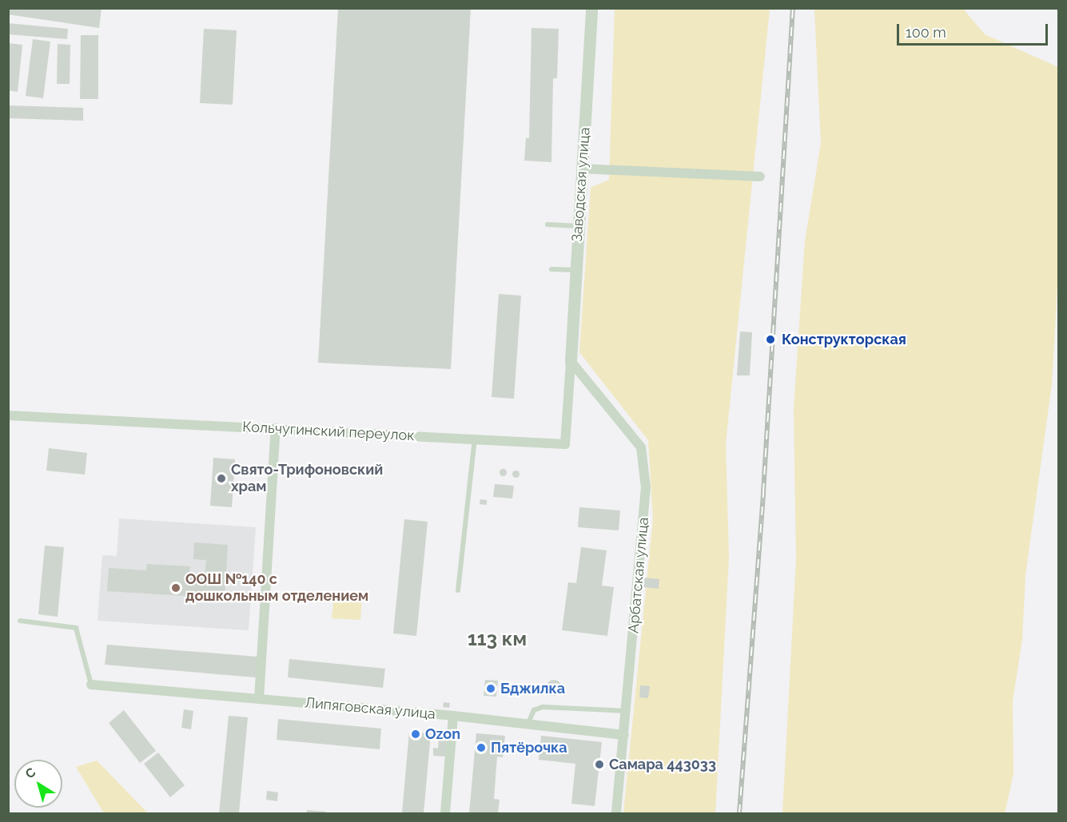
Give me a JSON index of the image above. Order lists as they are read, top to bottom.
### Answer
{
  "streets": {
    "street": [
      "Заводская улица",
      "Кольчугинский переулок",
      "Арбатская улица",
      "Липяговская улица"
    ]
  },
  "crossings": [
    ["Заводская улица", "Кольчугинский переулок"],
    ["Заводская улица", "Арбатская улица"],
    ["Кольчугинский переулок", "Арбатская улица"],
    ["Арбатская улица", "Липяговская улица"]
  ],
  "districts": ["113 км"],
  "places": [
    "Конструкторская",
    "Свято-Трифоновский храм",
    "ООШ №140 с дошкольным отделением",
    "Бджилка",
    "Ozon",
    "Пятёрочка",
    "Самара 443033"
  ],
  "scale_bar": "100 m",
  "north": "top left"
}
